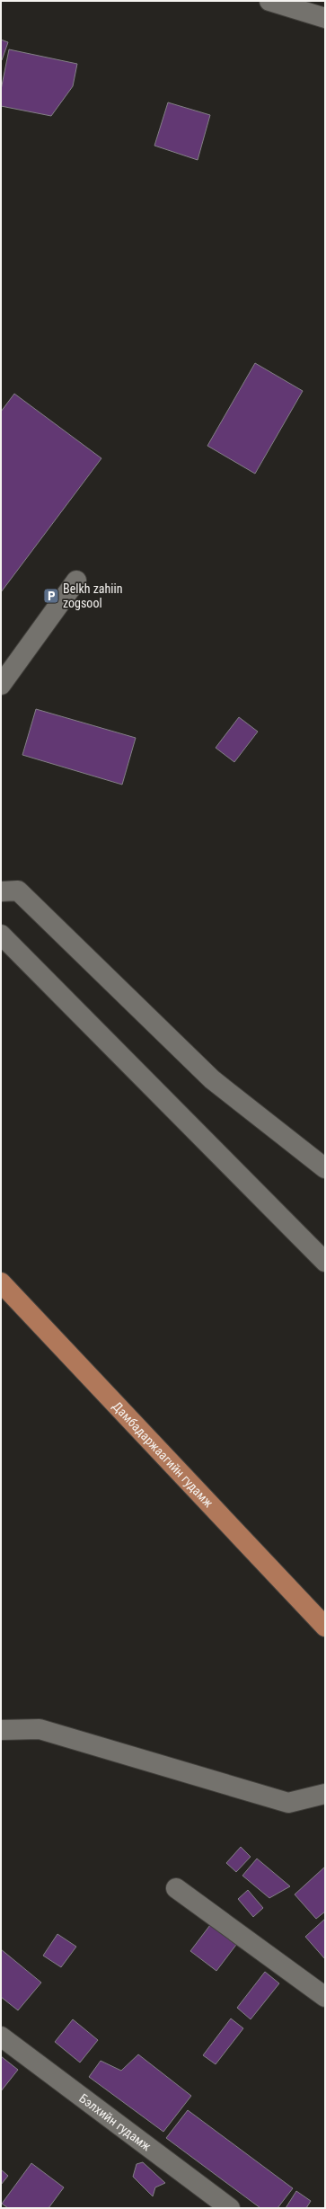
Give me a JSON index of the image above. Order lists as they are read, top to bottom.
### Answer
{
  "streets": {
    "main road": ["Дамбадаржаагийн гудамж"],
    "street": ["Бэлхийн гудамж"]
  },
  "places": {
    "parking": ["Belkh zahiin zogsool"]
  }
}
